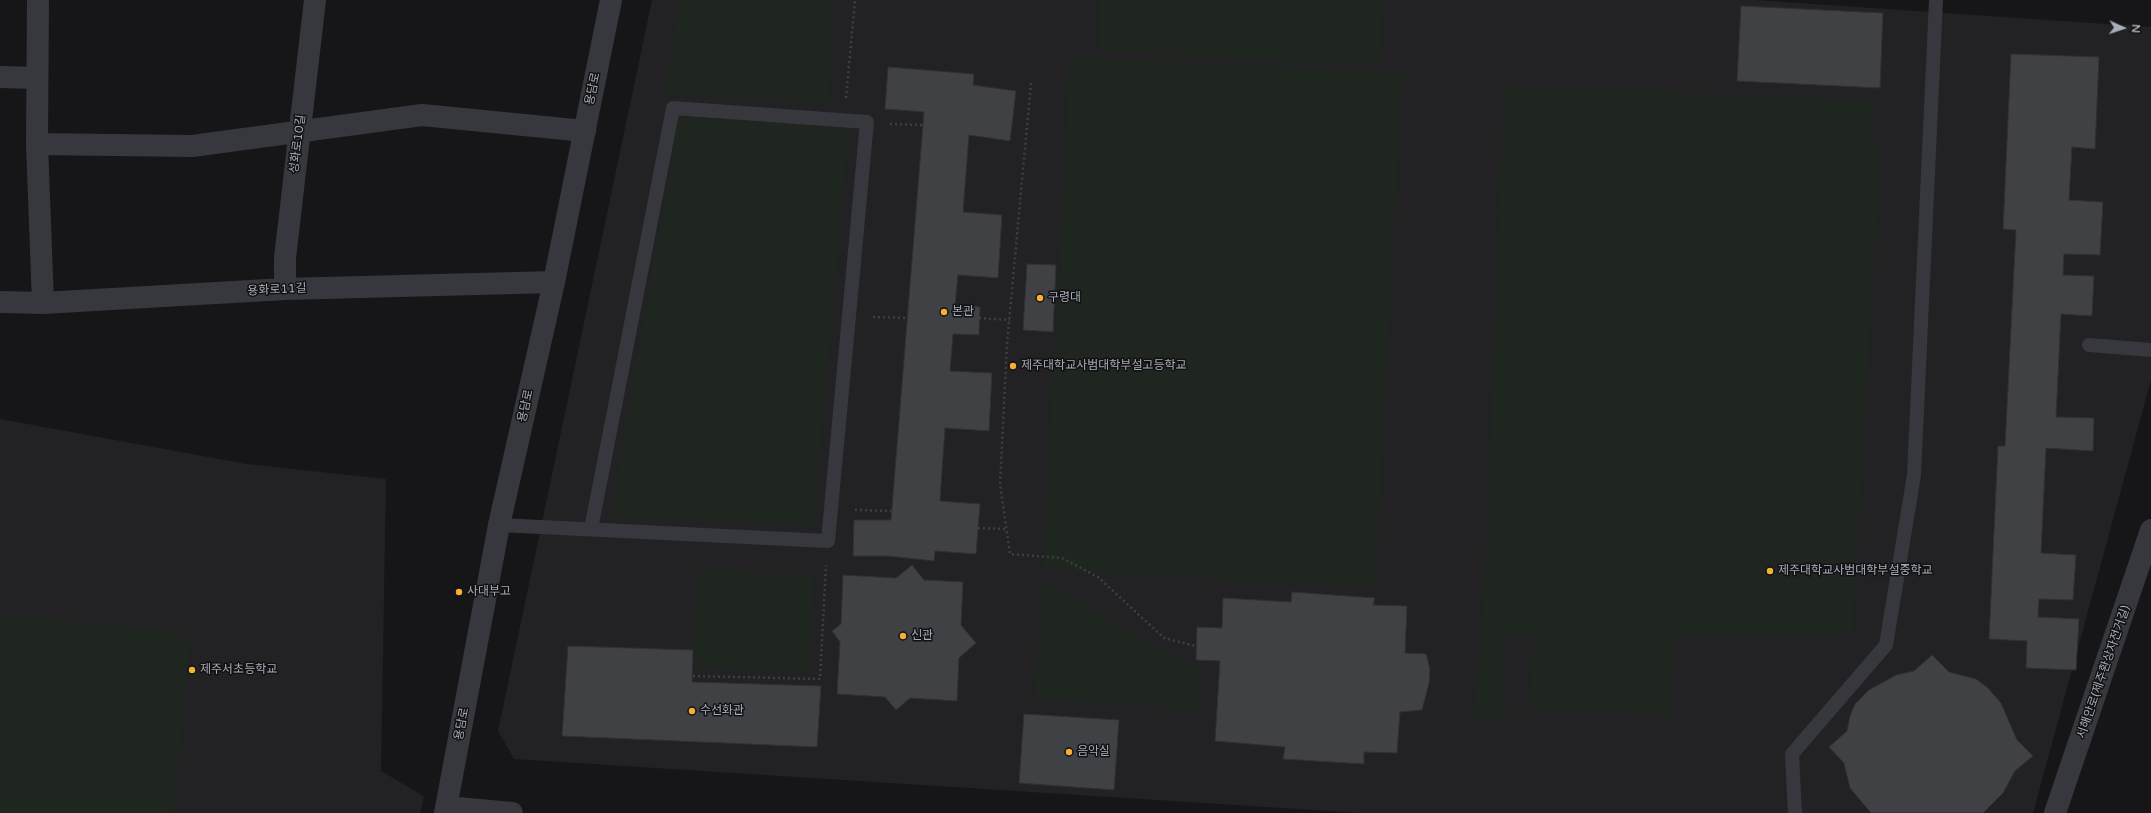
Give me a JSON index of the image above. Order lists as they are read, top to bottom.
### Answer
{
  "streets": {
    "street": [
      "용담로",
      "성화로10길",
      "용화로11길",
      "서해안로(제주환상자전거길)"
    ]
  },
  "crossings": [
    ["용담로", "용화로11길"],
    ["성화로10길", "용화로11길"]
  ],
  "places": [
    "구령대",
    "본관",
    "제주대학교사범대학부설고등학교",
    "제주대학교사범대학부설중학교",
    "사대부고",
    "신관",
    "제주서초등학교",
    "수선화관",
    "음악실"
  ],
  "north": "right"
}
